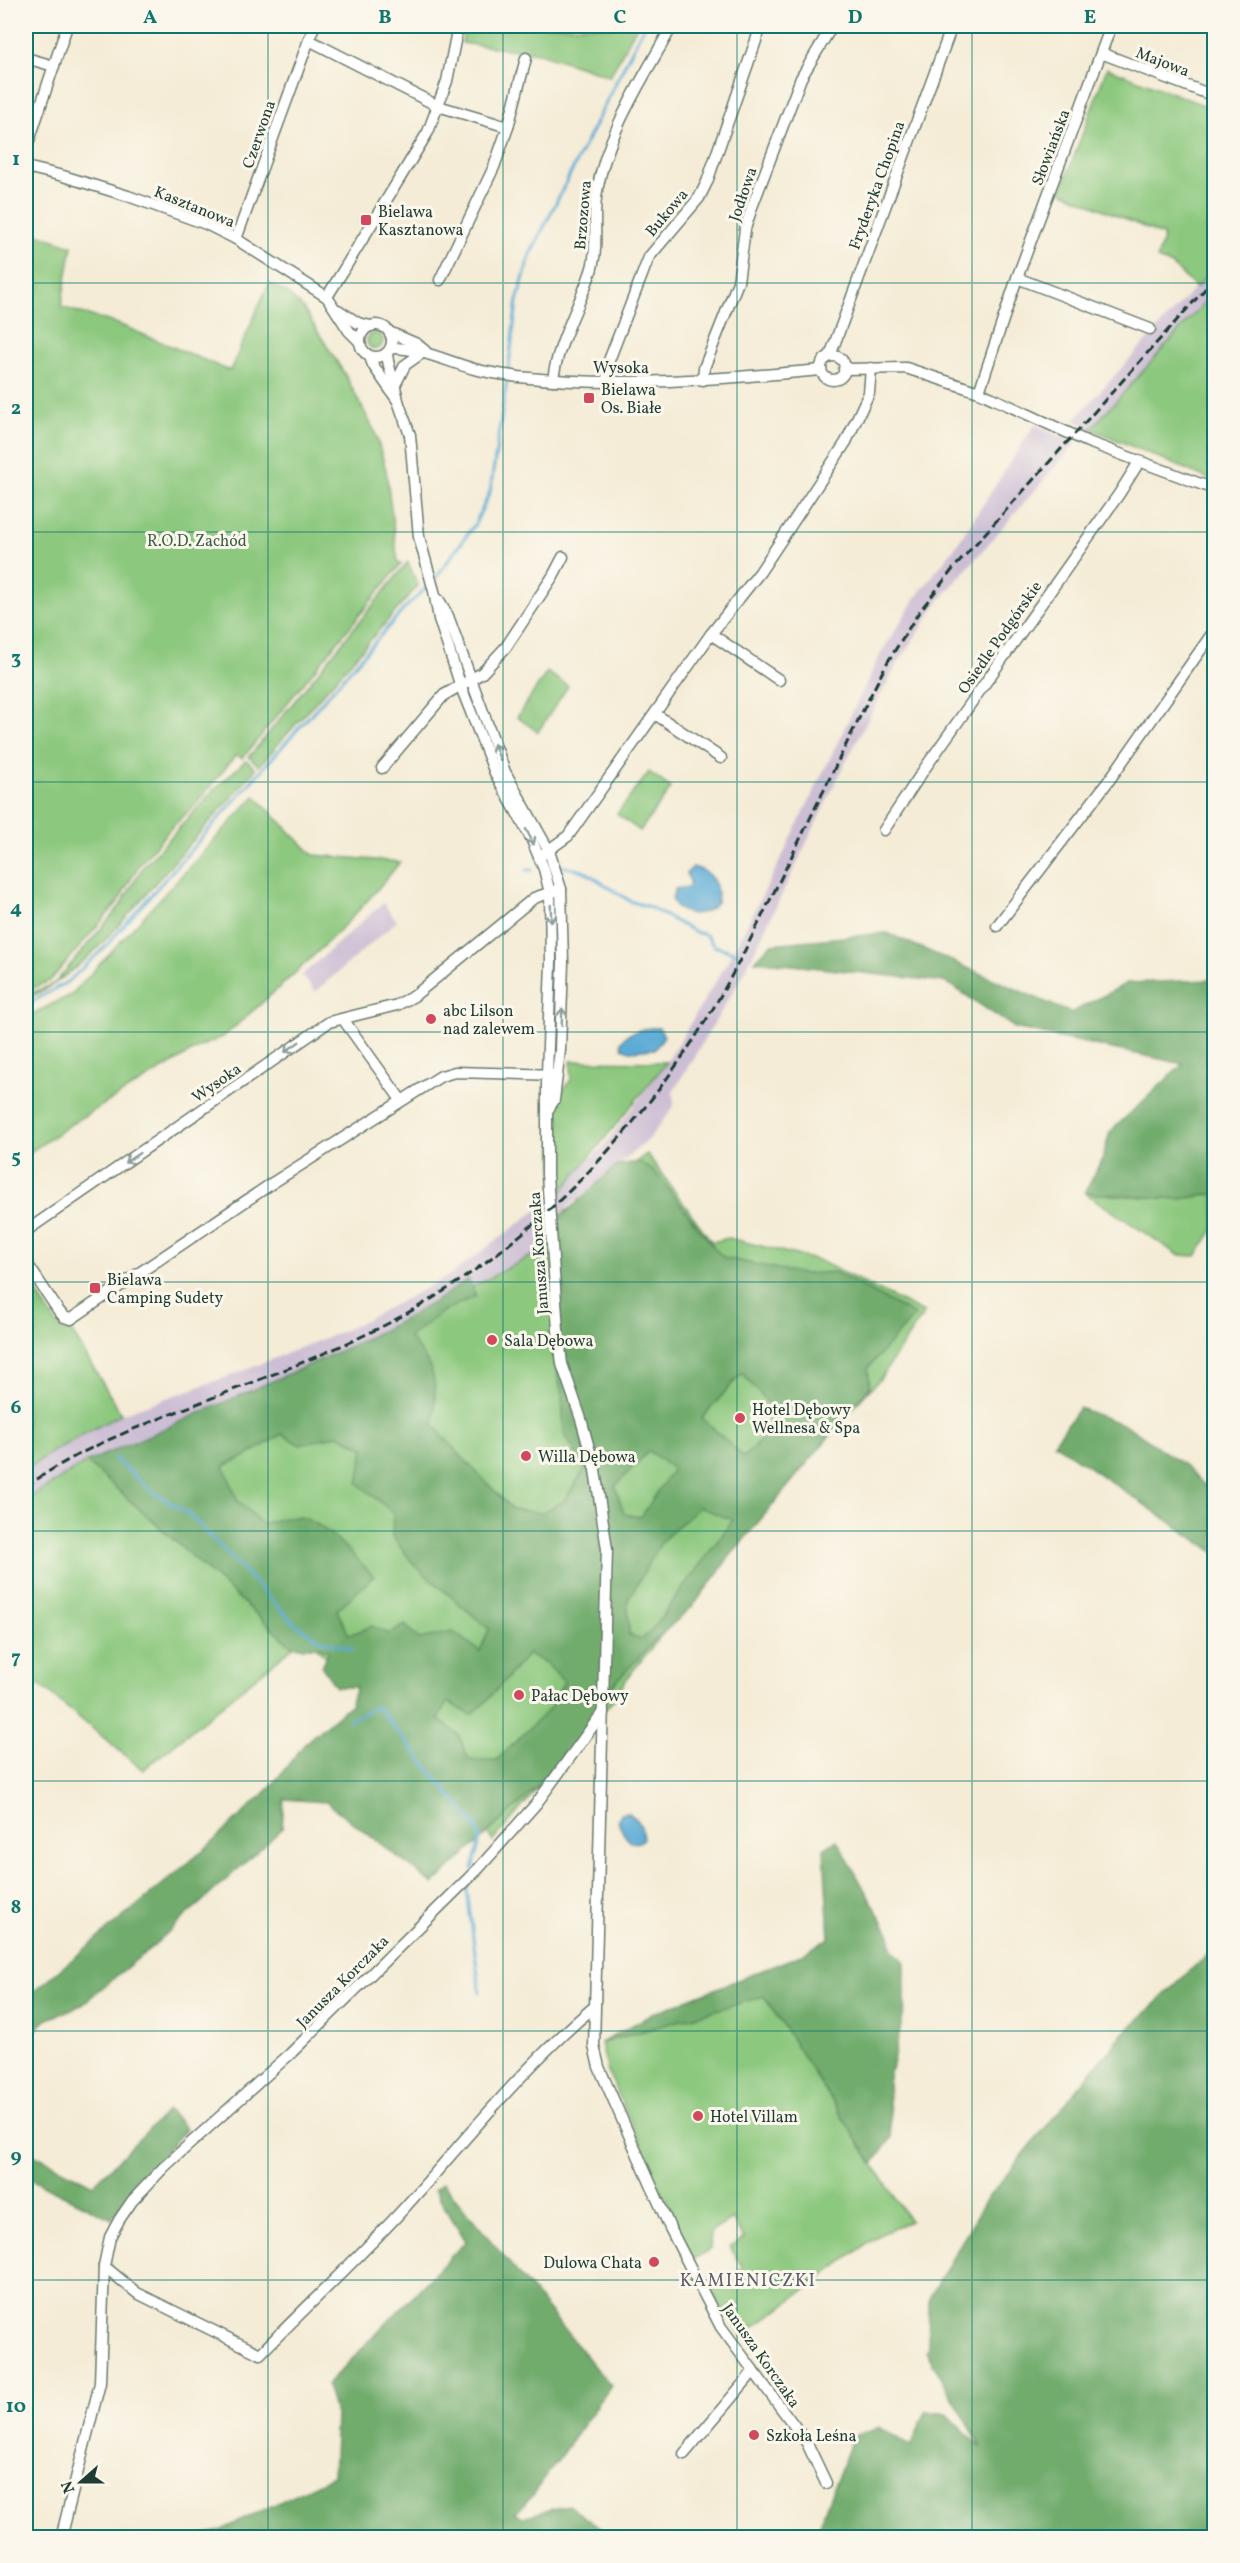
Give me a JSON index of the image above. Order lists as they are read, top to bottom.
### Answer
{
  "streets": {
    "street": [
      "Majowa",
      "Czerwona",
      "Słowiańska",
      "Fryderyka Chopina",
      "Jodłowa",
      "Kasztanowa",
      "Bukowa",
      "Brzozowa",
      "Wysoka",
      "Osiedle Podgórskie",
      "Janusza Korczaka"
    ]
  },
  "crossings": [
    ["Majowa", "Słowiańska"],
    ["Czerwona", "Kasztanowa"],
    ["Fryderyka Chopina", "Wysoka"],
    ["Jodłowa", "Wysoka"],
    ["Kasztanowa", "Wysoka"],
    ["Bukowa", "Wysoka"],
    ["Brzozowa", "Wysoka"]
  ],
  "districts": ["KAMIENICZKI"],
  "parks": ["R.O.D. Zachód"],
  "places": {
    "transit": ["Bielawa Kasztanowa", "Bielawa Os. Białe", "Bielawa Camping Sudety"],
    "other": [
      "abc Lilson nad zalewem",
      "Sala Dębowa",
      "Hotel Dębowy Wellnesa & Spa",
      "Willa Dębowa",
      "Pałac Dębowy",
      "Hotel Villam",
      "Dulowa Chata",
      "Szkoła Leśna"
    ]
  },
  "north": "left",
  "grid": {
    "columns": [
      "A",
      "B",
      "C",
      "D",
      "E"
    ],
    "rows": [
      "1",
      "2",
      "3",
      "4",
      "5",
      "6",
      "7",
      "8",
      "9",
      "10"
    ]
  }
}
